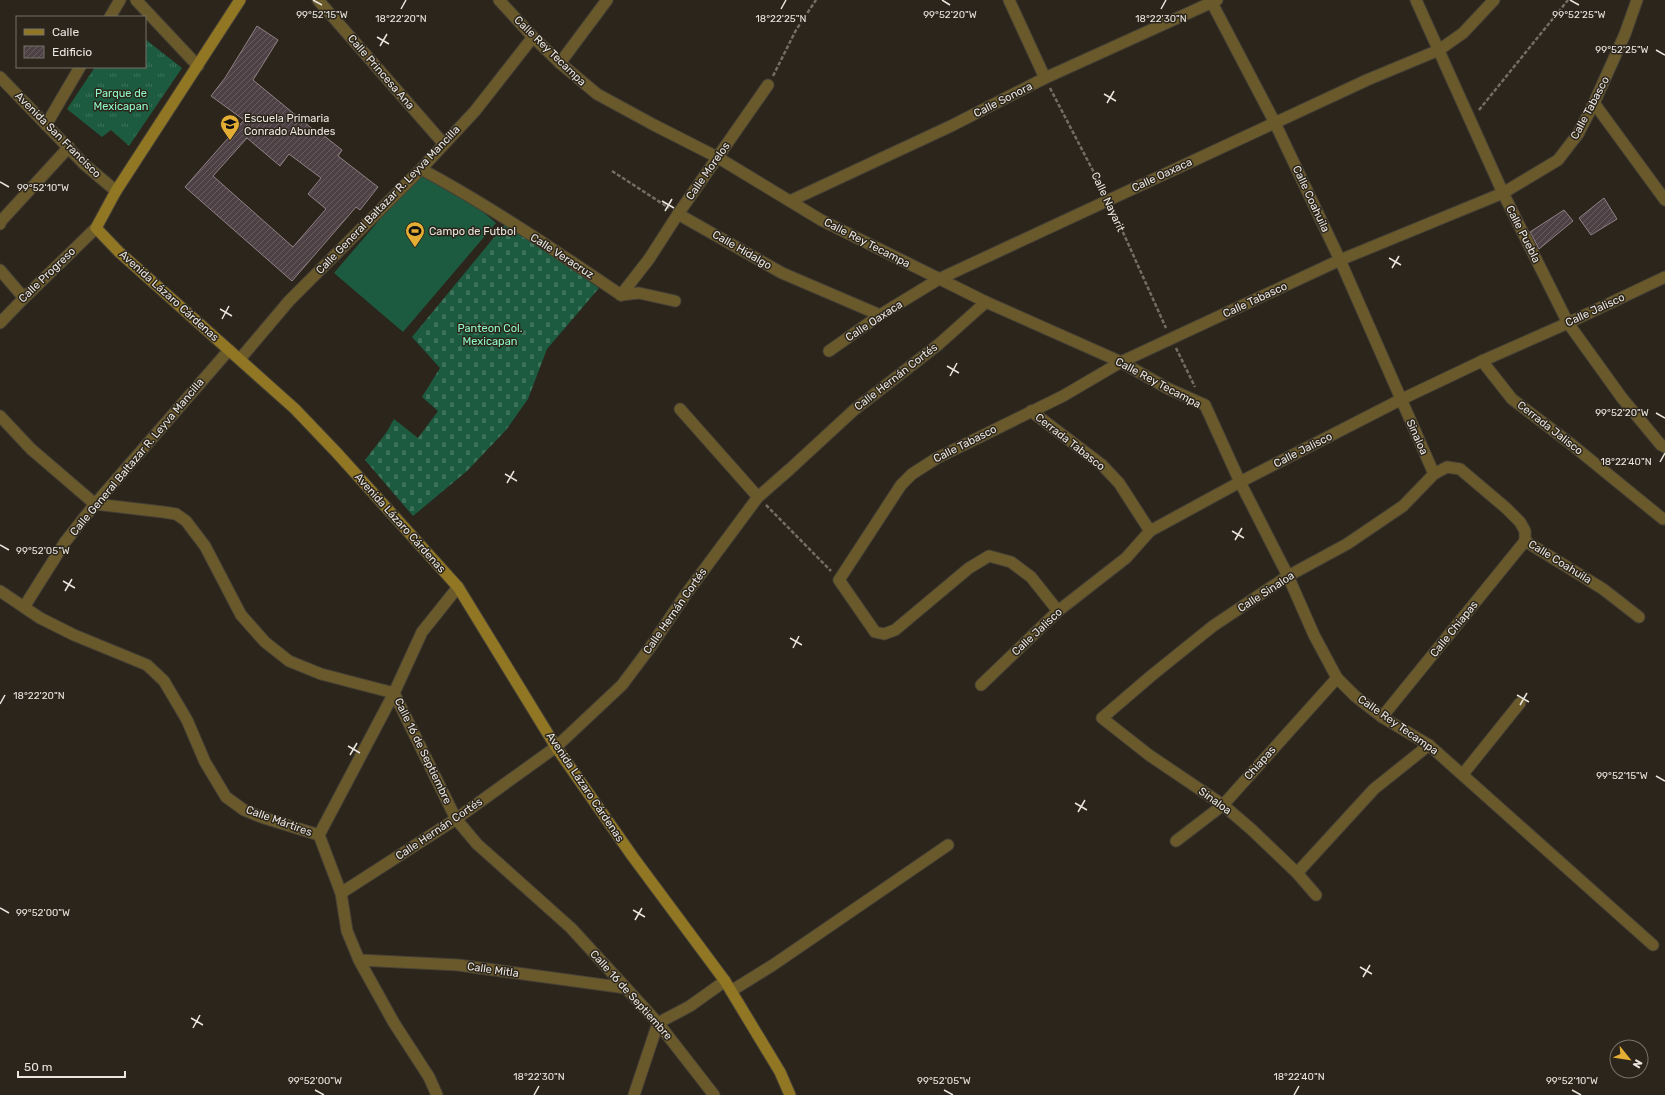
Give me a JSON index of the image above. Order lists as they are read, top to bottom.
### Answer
{
  "streets": {
    "main road": ["Avenida Lázaro Cárdenas"],
    "street": [
      "Calle Rey Tecampa",
      "Calle Princesa Ana",
      "Calle Sonora",
      "Calle Tabasco",
      "Avenida San Francisco",
      "Calle Morelos",
      "Calle Oaxaca",
      "Calle Coahuila",
      "Calle General Baltazar R. Leyva Mancilla",
      "Calle Puebla",
      "Calle Hidalgo",
      "Calle Veracruz",
      "Calle Progreso",
      "Calle Jalisco",
      "Calle Hernán Cortés",
      "Cerrada Jalisco",
      "Sinaloa",
      "Cerrada Tabasco",
      "Calle Sinaloa",
      "Calle Chiapas",
      "Calle 16 de Septiembre",
      "Chiapas",
      "Calle Mártires",
      "Calle Mitla"
    ],
    "path": ["Calle Nayarit"]
  },
  "crossings": [
    ["Calle Rey Tecampa", "Calle Sonora"],
    ["Calle Rey Tecampa", "Calle Tabasco"],
    ["Calle Rey Tecampa", "Calle Morelos"],
    ["Calle Rey Tecampa", "Calle Oaxaca"],
    ["Calle Rey Tecampa", "Calle General Baltazar R. Leyva Mancilla"],
    ["Calle Rey Tecampa", "Calle Nayarit"],
    ["Calle Rey Tecampa", "Calle Jalisco"],
    ["Calle Rey Tecampa", "Calle Hernán Cortés"],
    ["Calle Rey Tecampa", "Calle Sinaloa"],
    ["Calle Rey Tecampa", "Calle Chiapas"],
    ["Calle Rey Tecampa", "Chiapas"],
    ["Calle Princesa Ana", "Calle General Baltazar R. Leyva Mancilla"],
    ["Calle Sonora", "Calle Coahuila"],
    ["Calle Sonora", "Calle Nayarit"],
    ["Calle Tabasco", "Calle Coahuila"],
    ["Calle Tabasco", "Calle Nayarit"],
    ["Calle Tabasco", "Calle Puebla"],
    ["Calle Tabasco", "Cerrada Tabasco"],
    ["Calle Morelos", "Calle Hidalgo"],
    ["Calle Morelos", "Calle Veracruz"],
    ["Calle Oaxaca", "Calle Coahuila"],
    ["Calle Oaxaca", "Calle Nayarit"],
    ["Calle Oaxaca", "Calle Puebla"],
    ["Calle Oaxaca", "Calle Hidalgo"],
    ["Calle Coahuila", "Calle Jalisco"],
    ["Calle Coahuila", "Sinaloa"],
    ["Calle Coahuila", "Calle Sinaloa"],
    ["Calle Coahuila", "Calle Chiapas"],
    ["Calle General Baltazar R. Leyva Mancilla", "Calle Veracruz"],
    ["Calle General Baltazar R. Leyva Mancilla", "Avenida Lázaro Cárdenas"],
    ["Calle General Baltazar R. Leyva Mancilla", "Calle 16 de Septiembre"],
    ["Calle General Baltazar R. Leyva Mancilla", "Calle Mártires"],
    ["Calle Puebla", "Calle Jalisco"],
    ["Calle Progreso", "Avenida Lázaro Cárdenas"],
    ["Avenida Lázaro Cárdenas", "Calle Hernán Cortés"],
    ["Calle Jalisco", "Cerrada Jalisco"],
    ["Calle Jalisco", "Sinaloa"],
    ["Calle Jalisco", "Cerrada Tabasco"],
    ["Calle Hernán Cortés", "Calle 16 de Septiembre"],
    ["Calle Hernán Cortés", "Calle Mártires"],
    ["Sinaloa", "Calle Sinaloa"],
    ["Sinaloa", "Chiapas"],
    ["Calle 16 de Septiembre", "Calle Mitla"],
    ["Calle Mártires", "Calle Mitla"]
  ],
  "parks": ["Parque de Mexicapan", "Panteon Col. Mexicapan"],
  "places": {
    "school or university": ["Escuela Primaria Conrado Abundes"],
    "sports": ["Campo de Futbol"]
  },
  "legend": ["Calle", "Edificio"],
  "scale_bar": "50 m",
  "north": "bottom right",
  "coordinates": [
    "99°52'25\"W",
    "99°52'15\"W",
    "99°52'20\"W",
    "18°22'20\"N",
    "18°22'25\"N",
    "18°22'30\"N",
    "99°52'10\"W",
    "18°22'40\"N",
    "99°52'05\"W",
    "99°52'00\"W"
  ]
}
